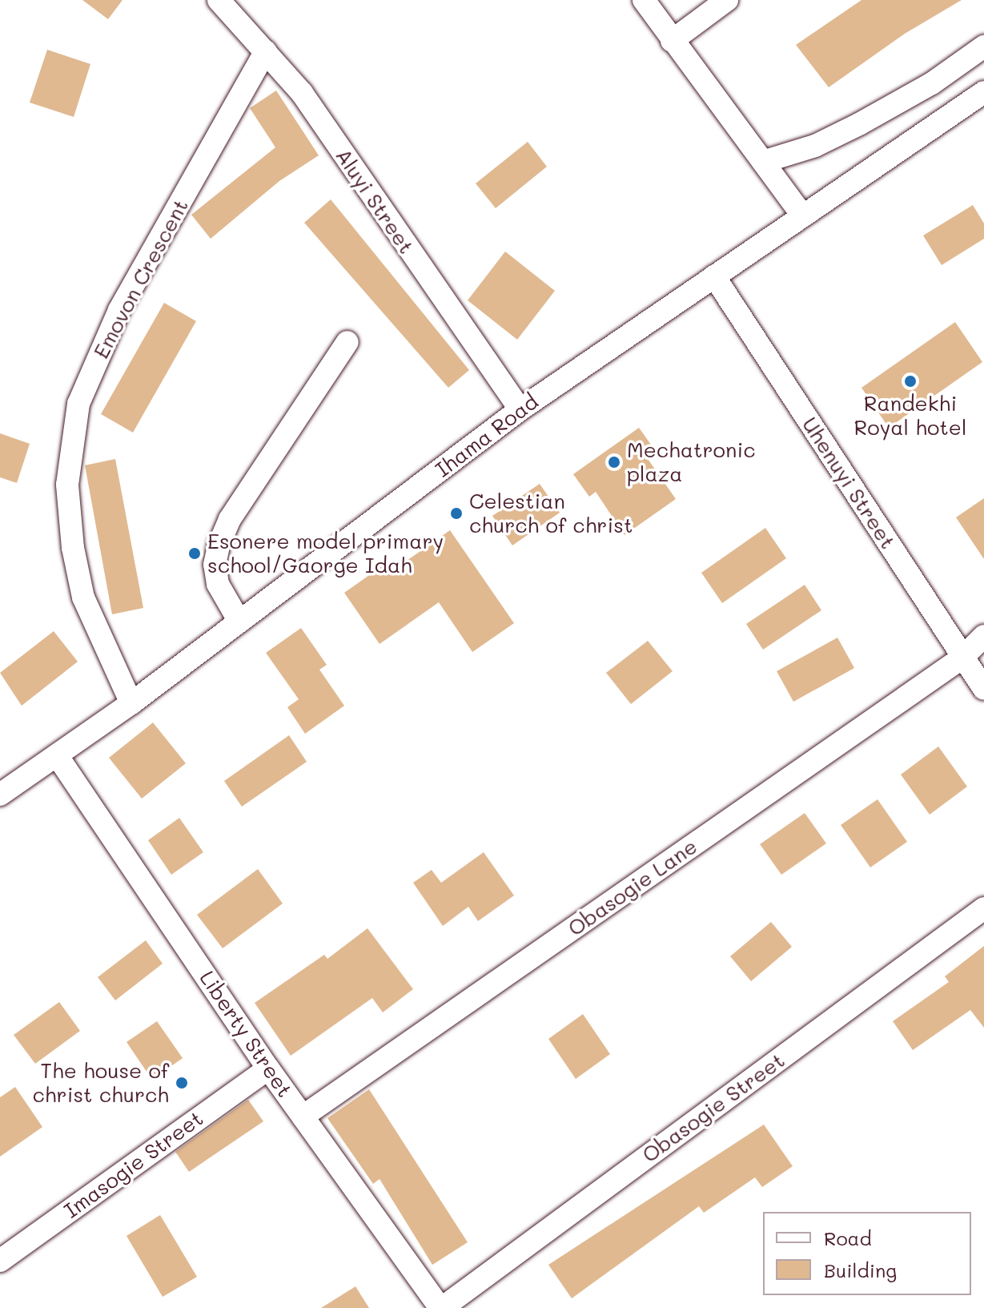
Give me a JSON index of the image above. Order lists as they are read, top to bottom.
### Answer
{
  "streets": {
    "street": [
      "Aluyi Street",
      "Emovon Crescent",
      "Ihama Road",
      "Uhenuyi Street",
      "Obasogie Lane",
      "Liberty Street",
      "Obasogie Street",
      "Imasogie Street"
    ]
  },
  "crossings": [
    ["Aluyi Street", "Emovon Crescent"],
    ["Aluyi Street", "Ihama Road"],
    ["Emovon Crescent", "Ihama Road"],
    ["Ihama Road", "Uhenuyi Street"],
    ["Ihama Road", "Liberty Street"],
    ["Uhenuyi Street", "Obasogie Lane"],
    ["Obasogie Lane", "Liberty Street"],
    ["Liberty Street", "Obasogie Street"],
    ["Liberty Street", "Imasogie Street"]
  ],
  "places": [
    "Randekhi Royal hotel",
    "Mechatronic plaza",
    "Celestian church of christ",
    "Esonere model primary school/Gaorge Idah",
    "The house of christ church"
  ],
  "legend": ["Road", "Building"]
}
